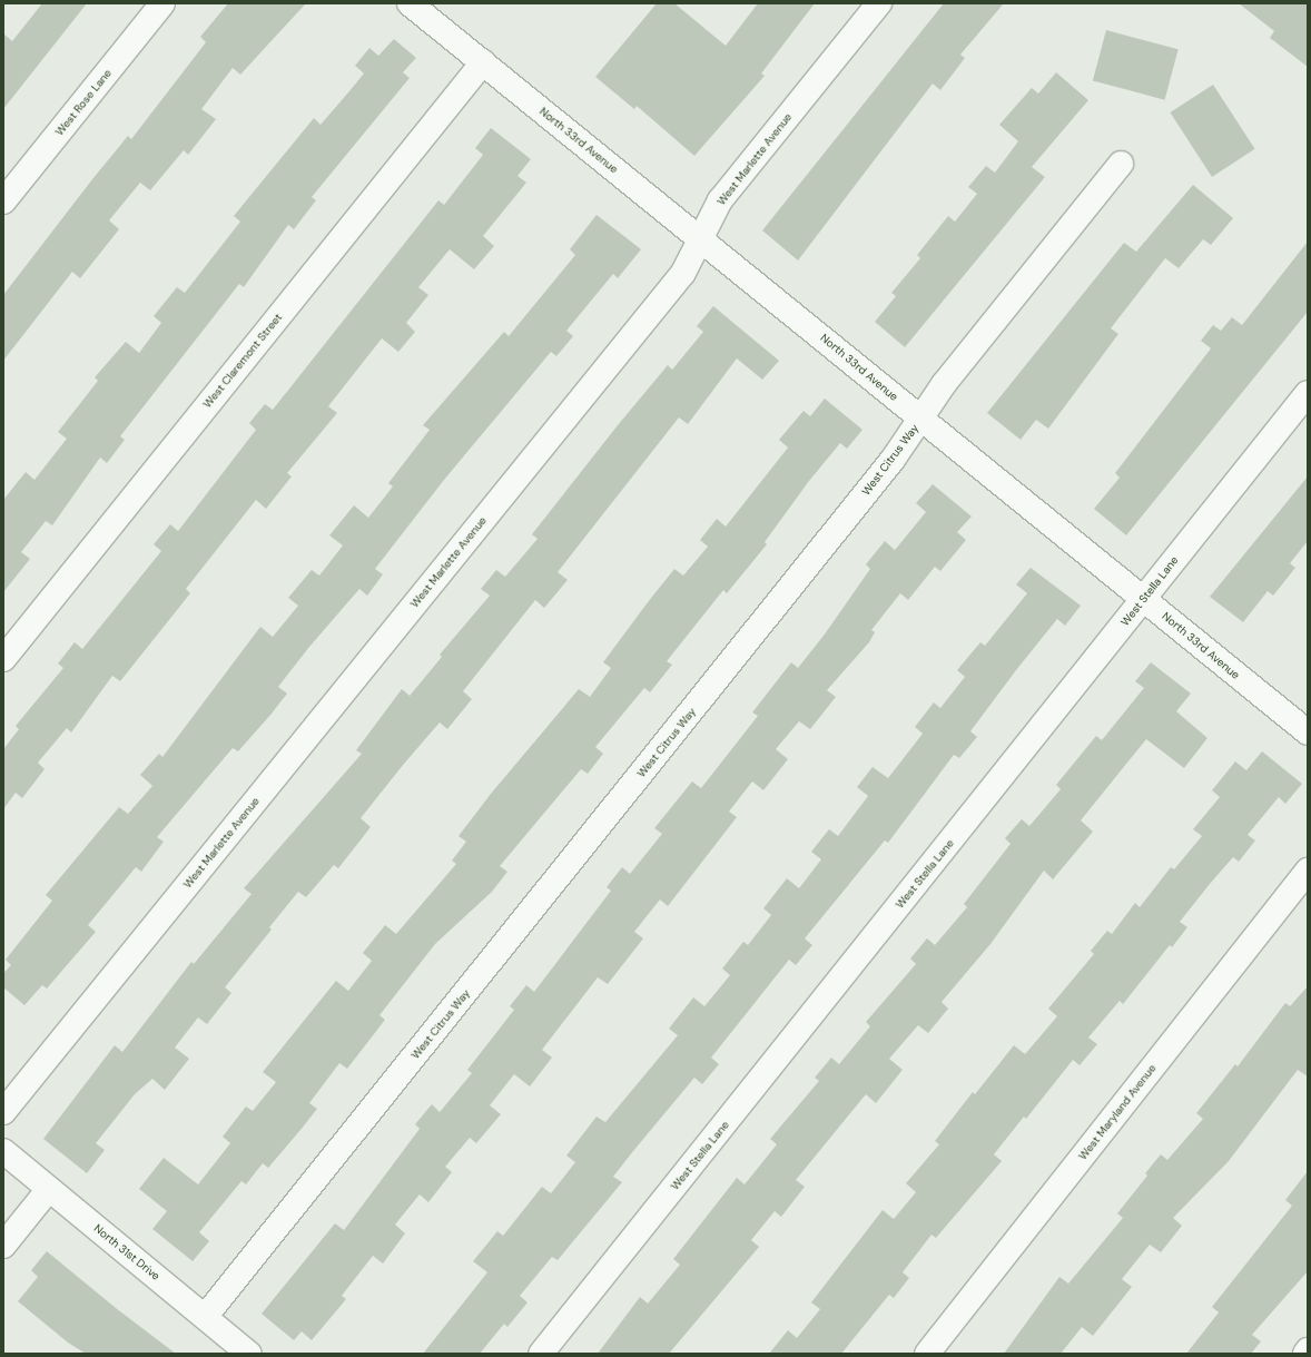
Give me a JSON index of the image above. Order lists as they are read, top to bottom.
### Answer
{
  "streets": {
    "street": [
      "West Rose Lane",
      "North 33rd Avenue",
      "West Marlette Avenue",
      "West Claremont Street",
      "West Citrus Way",
      "West Stella Lane",
      "West Maryland Avenue",
      "North 31st Drive"
    ]
  },
  "crossings": [
    ["North 33rd Avenue", "West Marlette Avenue"],
    ["North 33rd Avenue", "West Claremont Street"],
    ["North 33rd Avenue", "West Citrus Way"],
    ["North 33rd Avenue", "West Stella Lane"],
    ["West Citrus Way", "North 31st Drive"]
  ]
}
